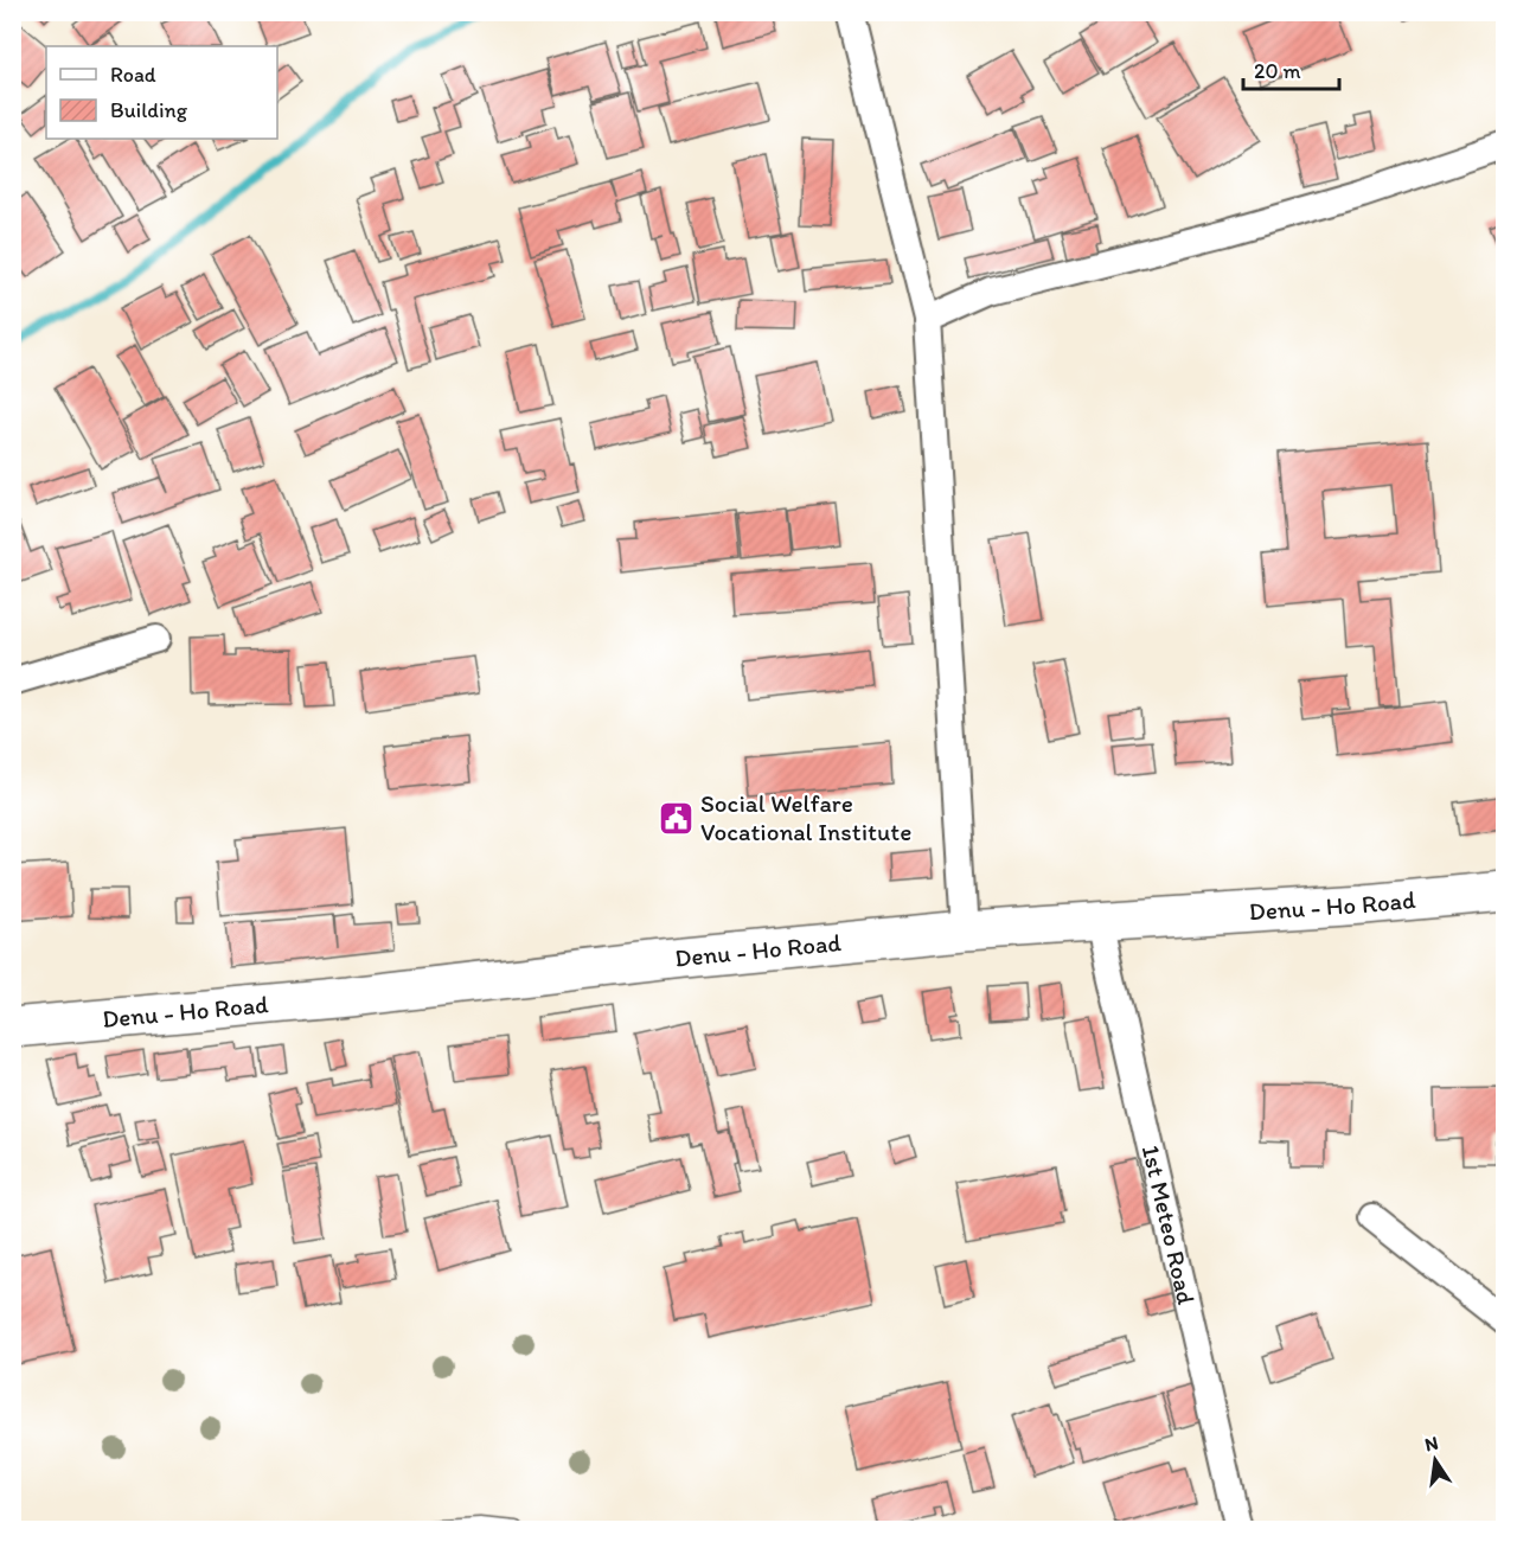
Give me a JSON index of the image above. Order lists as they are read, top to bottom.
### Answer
{
  "streets": {
    "main road": ["Denu - Ho Road"],
    "street": ["1st Meteo Road"]
  },
  "crossings": [
    ["Denu - Ho Road", "1st Meteo Road"]
  ],
  "places": {
    "public building": ["Social Welfare Vocational Institute"]
  },
  "legend": ["Road", "Building"],
  "scale_bar": "20 m",
  "north": "top"
}
